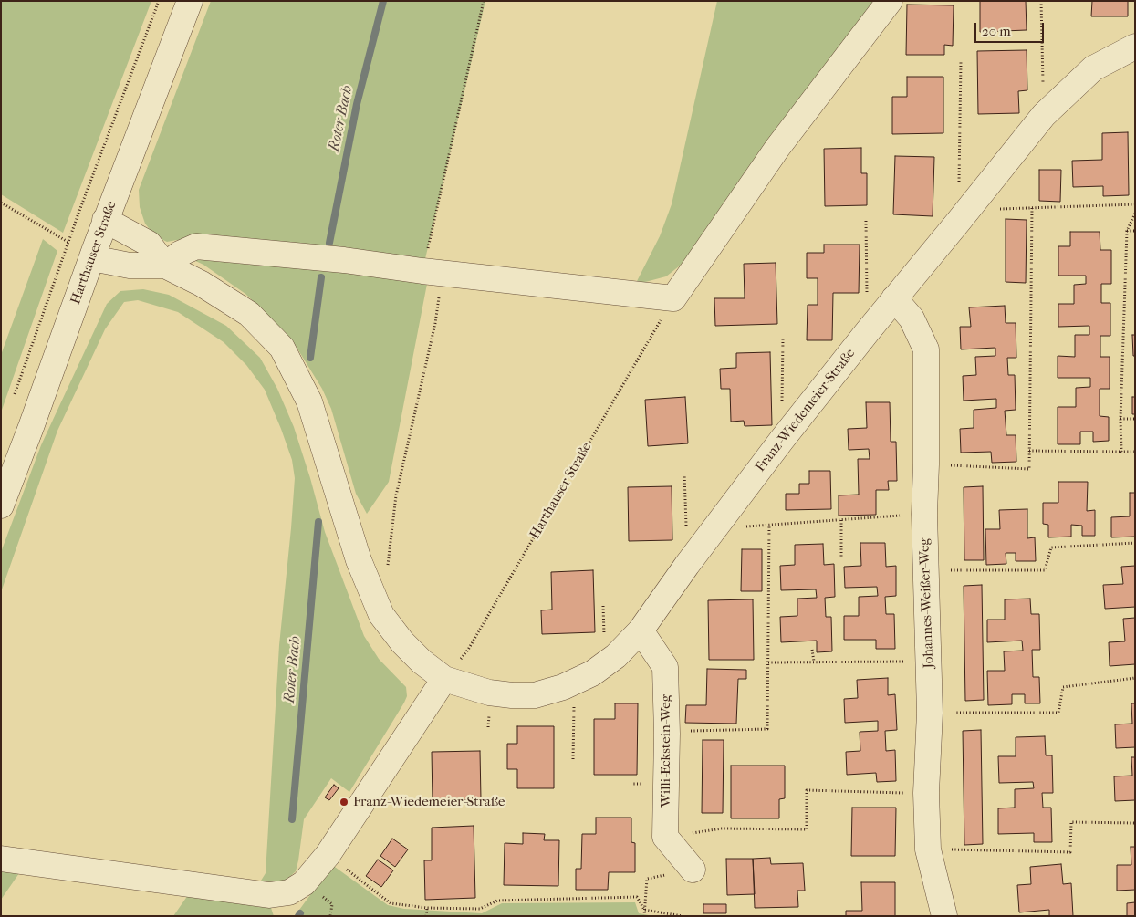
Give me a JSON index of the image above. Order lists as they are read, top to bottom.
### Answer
{
  "streets": {
    "street": [
      "Harthauser Straße",
      "Franz-Wiedemeier-Straße",
      "Johannes-Weißer-Weg",
      "Willi-Eckstein-Weg"
    ]
  },
  "crossings": [
    ["Harthauser Straße", "Franz-Wiedemeier-Straße"],
    ["Franz-Wiedemeier-Straße", "Johannes-Weißer-Weg"],
    ["Franz-Wiedemeier-Straße", "Willi-Eckstein-Weg"]
  ],
  "water": ["Roter Bach"],
  "places": ["Franz-Wiedemeier-Straße"],
  "scale_bar": "20 m"
}
